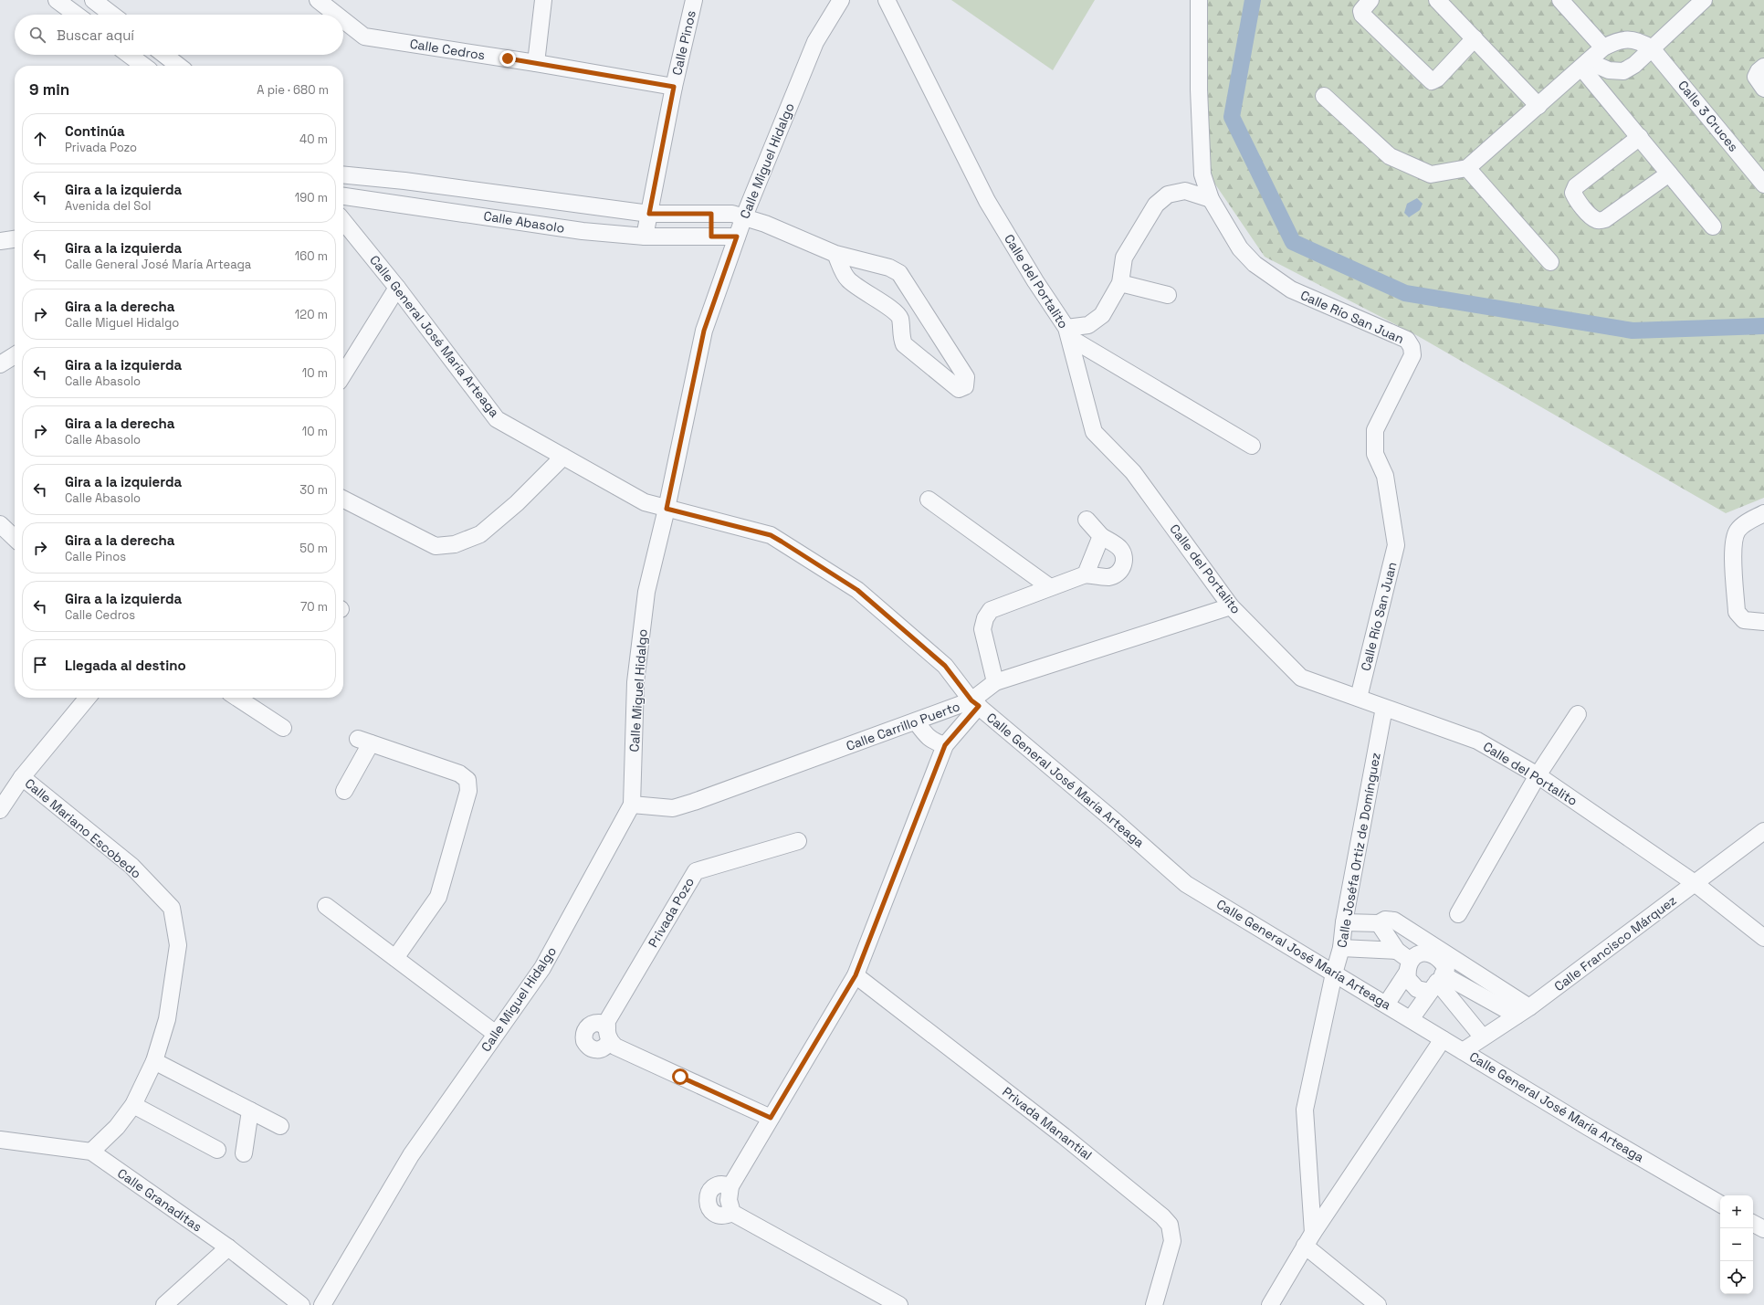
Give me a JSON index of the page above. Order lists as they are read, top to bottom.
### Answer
{
  "streets": {
    "street": [
      "Calle Pinos",
      "Calle Cedros",
      "Calle 3 Cruces",
      "Calle Miguel Hidalgo",
      "Calle Abasolo",
      "Calle del Portalito",
      "Calle Río San Juan",
      "Calle General José María Arteaga",
      "Calle Carrillo Puerto",
      "Calle Mariano Escobedo",
      "Calle Joséfa Ortiz de Domínguez",
      "Privada Pozo",
      "Calle Francisco Márquez",
      "Privada Manantial",
      "Calle Granaditas"
    ]
  },
  "crossings": [
    ["Calle Pinos", "Calle Cedros"],
    ["Calle Pinos", "Calle Abasolo"],
    ["Calle Miguel Hidalgo", "Calle Abasolo"],
    ["Calle Miguel Hidalgo", "Calle General José María Arteaga"],
    ["Calle Miguel Hidalgo", "Calle Carrillo Puerto"],
    ["Calle del Portalito", "Calle Río San Juan"],
    ["Calle del Portalito", "Calle Carrillo Puerto"],
    ["Calle del Portalito", "Calle Joséfa Ortiz de Domínguez"],
    ["Calle del Portalito", "Calle Francisco Márquez"],
    ["Calle General José María Arteaga", "Calle Carrillo Puerto"],
    ["Calle General José María Arteaga", "Calle Joséfa Ortiz de Domínguez"],
    ["Calle General José María Arteaga", "Calle Francisco Márquez"],
    ["Calle Mariano Escobedo", "Calle Granaditas"]
  ],
  "page": {
    "search": "Buscar aquí",
    "heading": ["9 min", "A pie · 680 m"],
    "list": [
      ["Continúa", "Privada Pozo", "40 m"],
      ["Gira a la izquierda", "Avenida del Sol", "190 m"],
      ["Gira a la izquierda", "Calle General José María Arteaga", "160 m"],
      ["Gira a la derecha", "Calle Miguel Hidalgo", "120 m"],
      ["Gira a la izquierda", "Calle Abasolo", "10 m"],
      ["Gira a la derecha", "Calle Abasolo", "10 m"],
      ["Gira a la izquierda", "Calle Abasolo", "30 m"],
      ["Gira a la derecha", "Calle Pinos", "50 m"],
      ["Gira a la izquierda", "Calle Cedros", "70 m"],
      "Llegada al destino"
    ],
    "map_buttons": ["+", "−"]
  }
}
